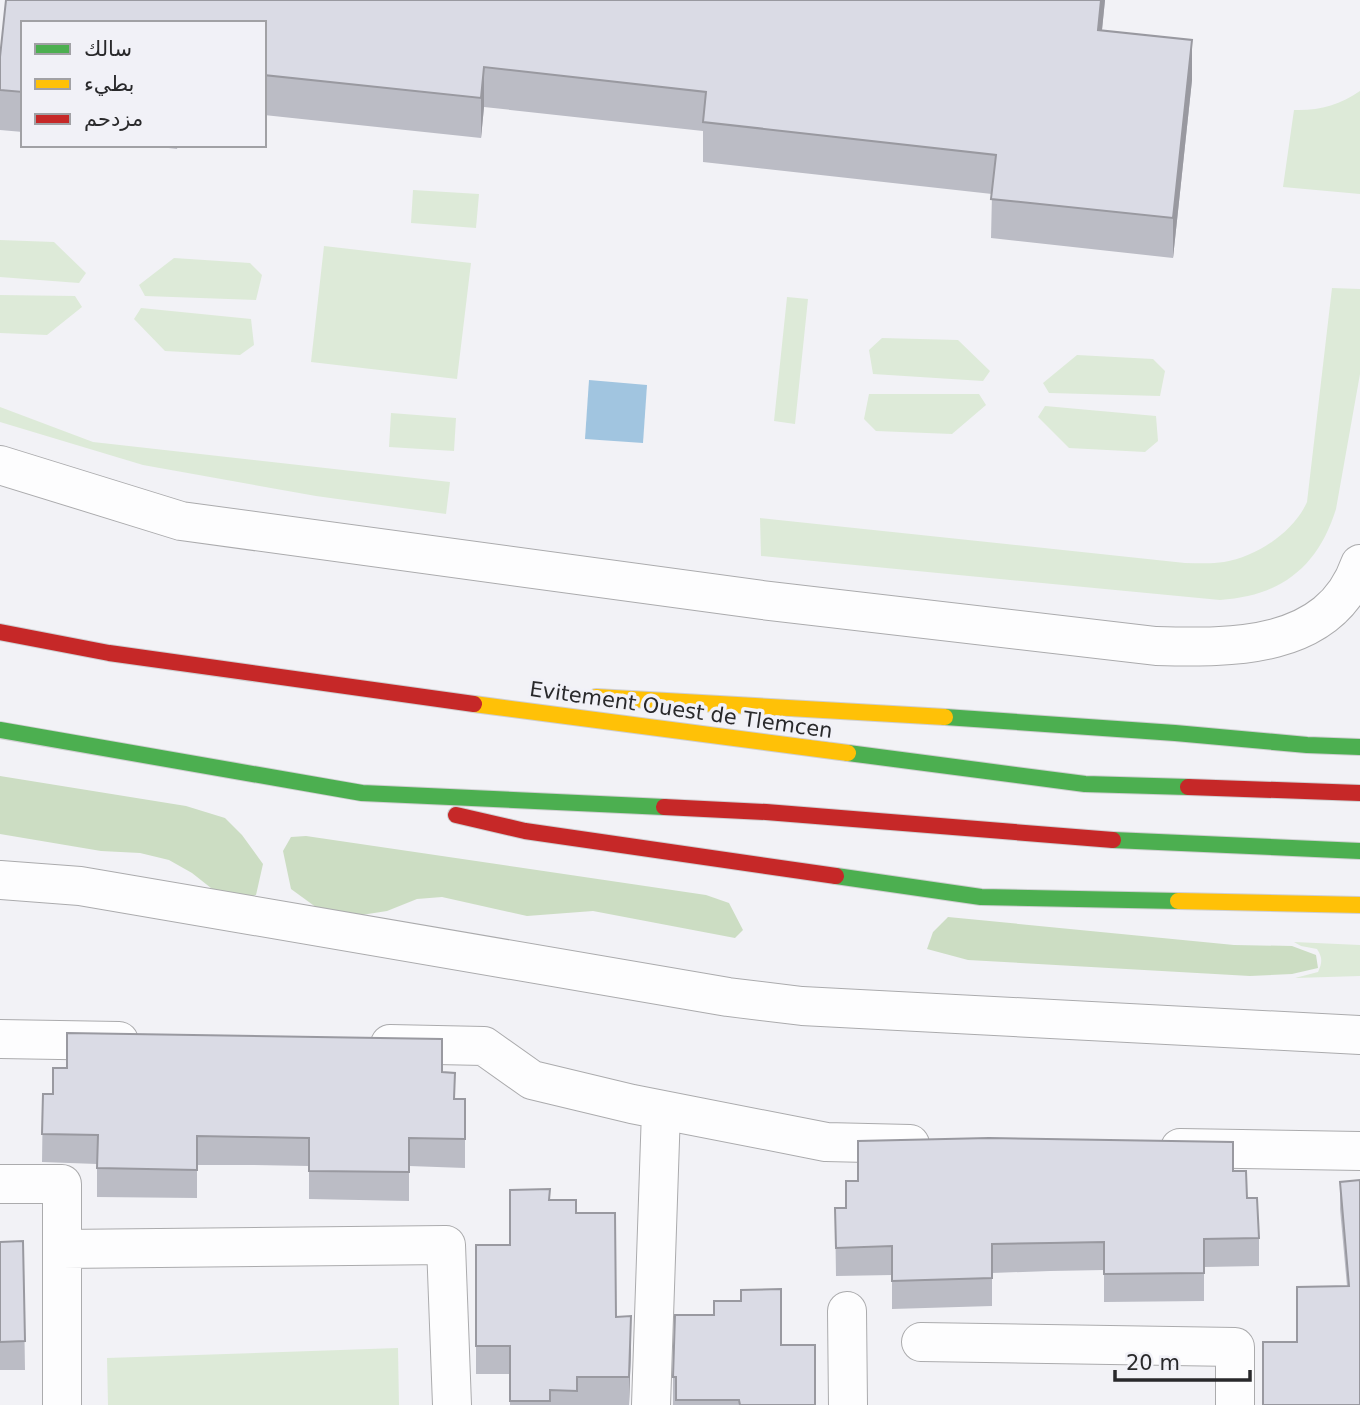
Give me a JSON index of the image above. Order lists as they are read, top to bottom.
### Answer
{
  "streets": {
    "highway": ["Evitement Ouest de Tlemcen"]
  },
  "legend": ["سالك", "بطيء", "مزدحم"],
  "scale_bar": "20 m"
}
